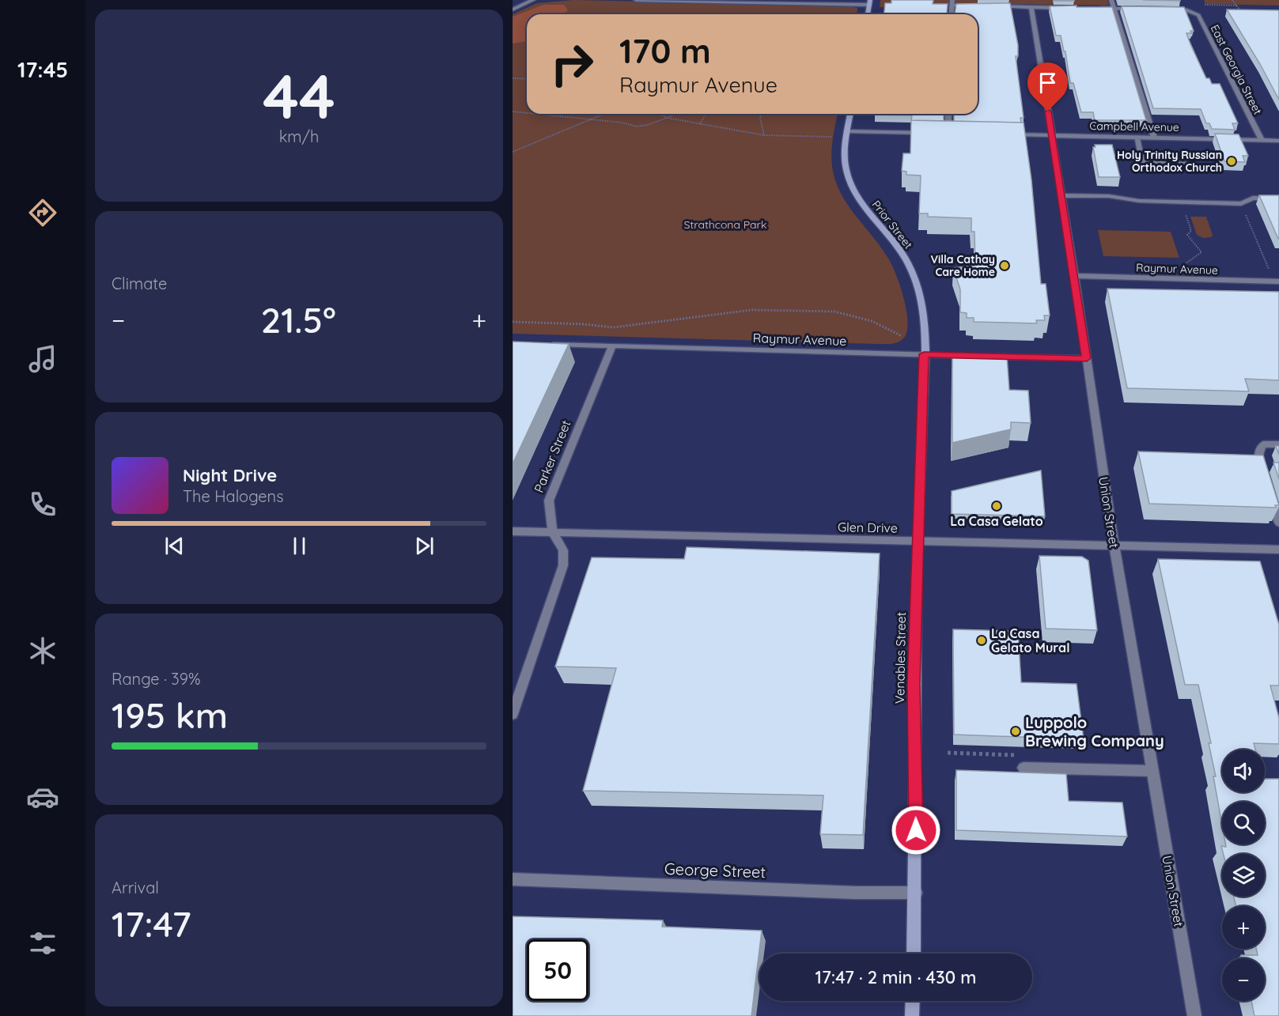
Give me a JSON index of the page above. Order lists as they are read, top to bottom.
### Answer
{
  "streets": {
    "main road": ["Prior Street", "Venables Street"],
    "street": [
      "East Georgia Street",
      "Campbell Avenue",
      "Raymur Avenue",
      "Parker Street",
      "Union Street",
      "Glen Drive",
      "George Street"
    ]
  },
  "crossings": [
    ["East Georgia Street", "Campbell Avenue"],
    ["Campbell Avenue", "Union Street"],
    ["Prior Street", "Raymur Avenue"],
    ["Prior Street", "Venables Street"],
    ["Raymur Avenue", "Parker Street"],
    ["Raymur Avenue", "Union Street"],
    ["Raymur Avenue", "Venables Street"],
    ["Parker Street", "Glen Drive"],
    ["Union Street", "Glen Drive"],
    ["Glen Drive", "Venables Street"],
    ["Venables Street", "George Street"]
  ],
  "parks": ["Strathcona Park"],
  "places": [
    "Holy Trinity Russian Orthodox Church",
    "Villa Cathay Care Home",
    "La Casa Gelato",
    "La Casa Gelato Mural",
    "Luppolo Brewing Company"
  ],
  "page": {
    "tabs": "17:45",
    "tile": [
      ["44", "km/h"],
      "Climate",
      ["Range · 39%", "195 km"],
      ["Arrival", "17:47"]
    ],
    "turn": ["170 m", "Raymur Avenue"],
    "heat": ["−", "21.5°", "+"],
    "song": ["Night Drive", "The Halogens"],
    "map_buttons": ["+", "−"],
    "limit": "50",
    "trip": "17:47 · 2 min · 430 m"
  }
}
